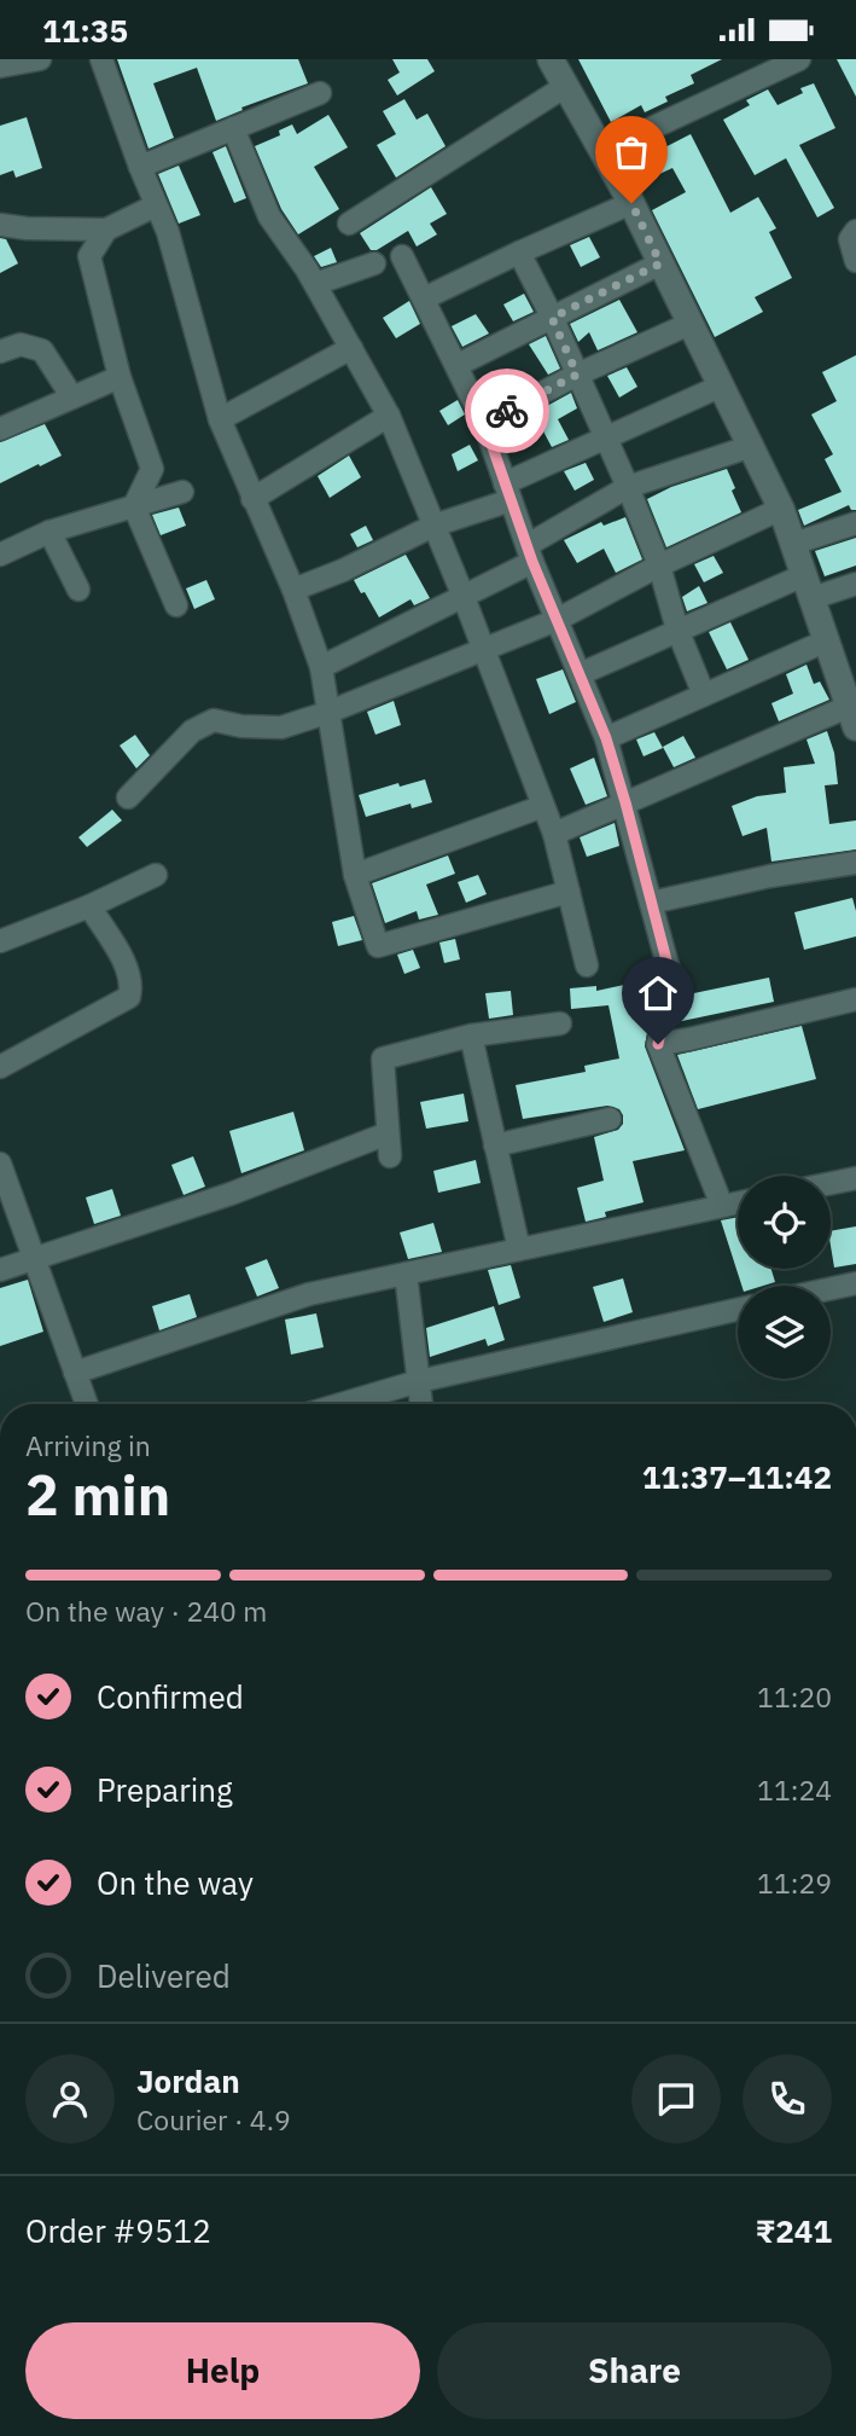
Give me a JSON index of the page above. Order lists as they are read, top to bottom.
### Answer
{
  "page": {
    "status": "11:35",
    "heading": ["2 min", "Arriving in", "11:37–11:42"],
    "panel": [
      "Jordan",
      "Courier · 4.9",
      "Order #9512",
      "₹241"
    ],
    "bar": "On the way · 240 m",
    "list": [
      ["Confirmed", "11:20"],
      ["Preparing", "11:24"],
      ["On the way", "11:29"],
      "Delivered"
    ],
    "buttons": ["Help", "Share"]
  }
}
